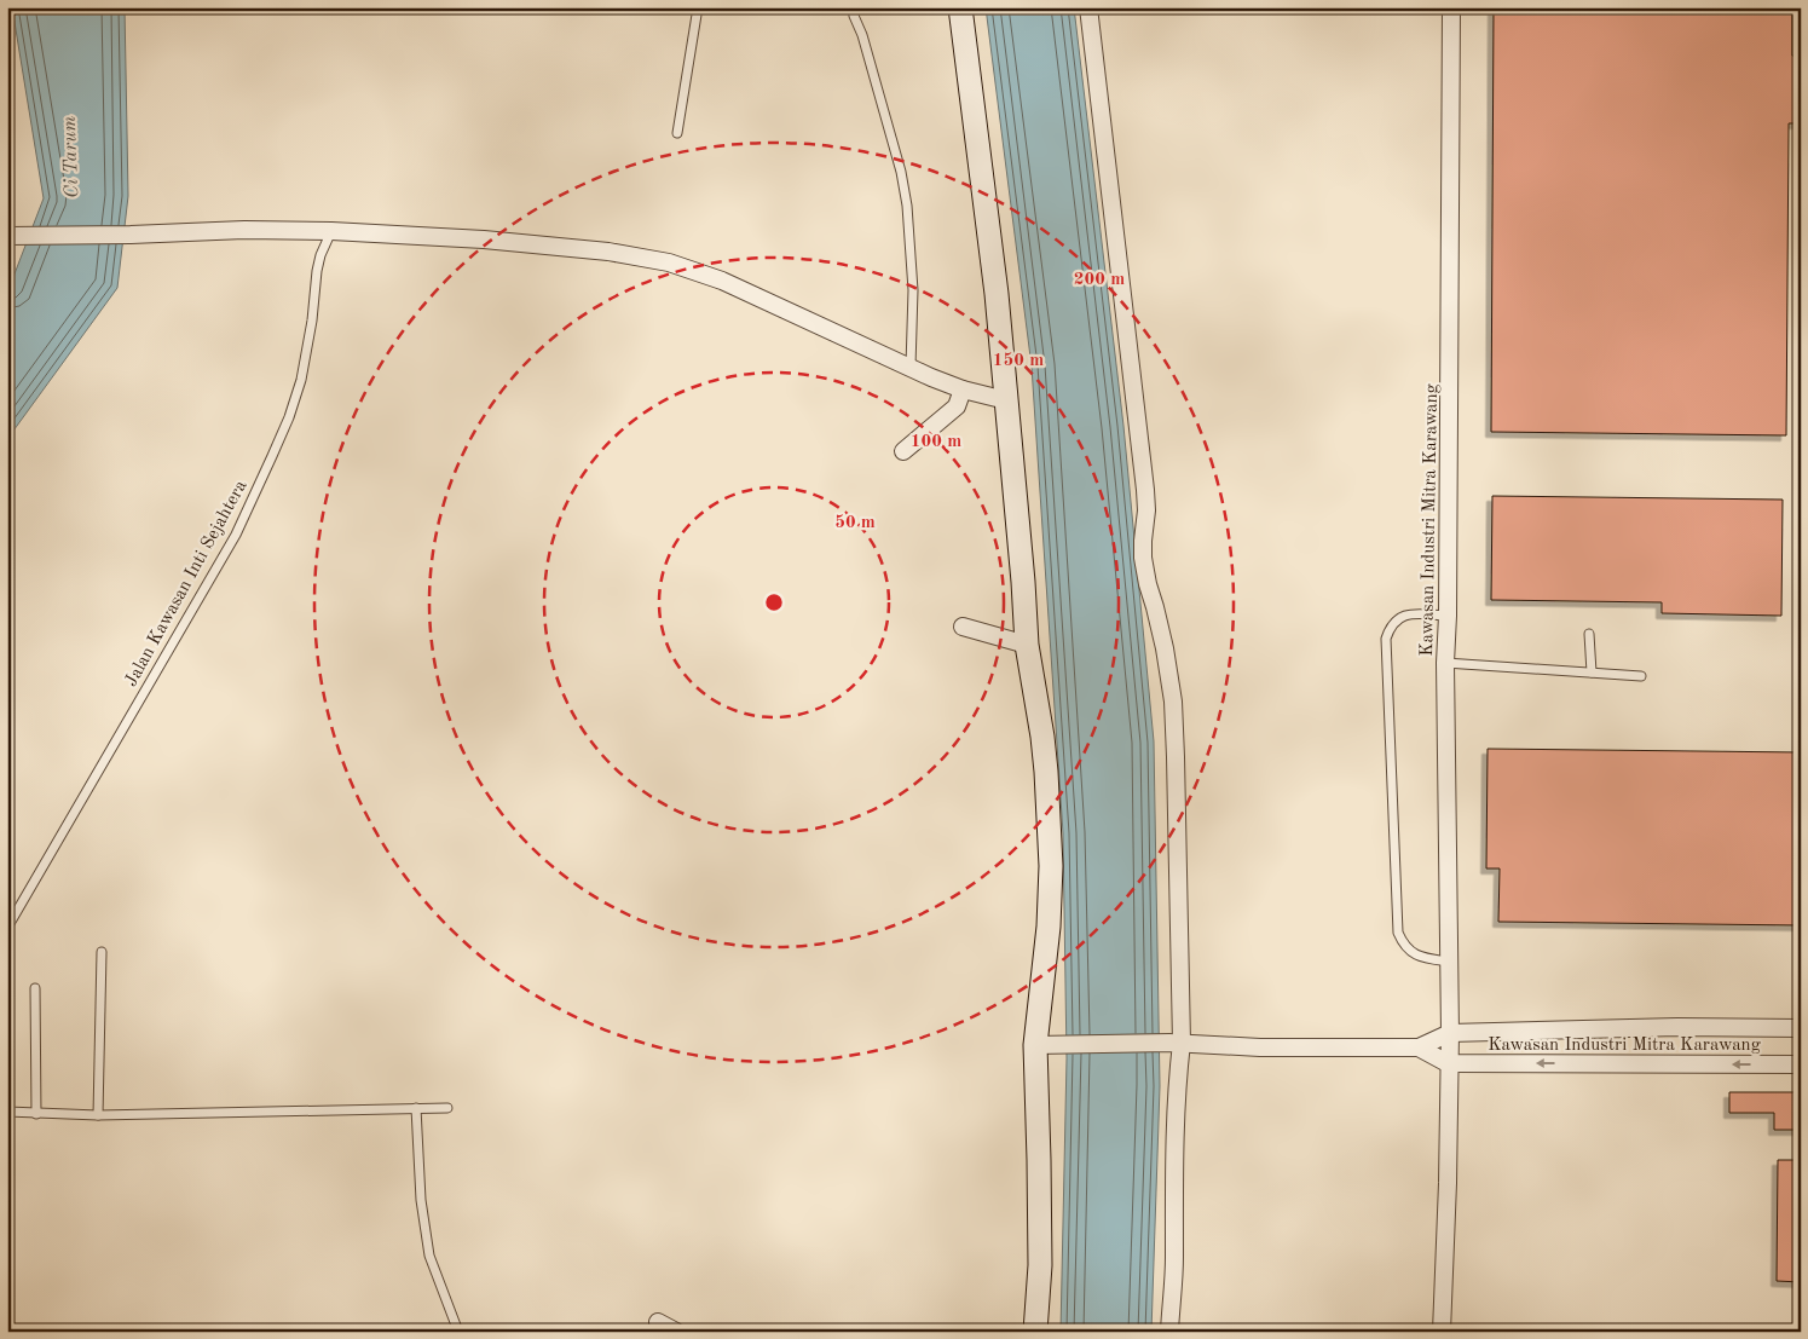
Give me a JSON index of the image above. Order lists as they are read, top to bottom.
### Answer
{
  "streets": {
    "street": ["Kawasan Industri Mitra Karawang"],
    "lane": ["Jalan Kawasan Inti Sejahtera"]
  },
  "water": ["Ci Tarum"],
  "rings": [
    "200 m",
    "150 m",
    "100 m",
    "50 m"
  ]
}
